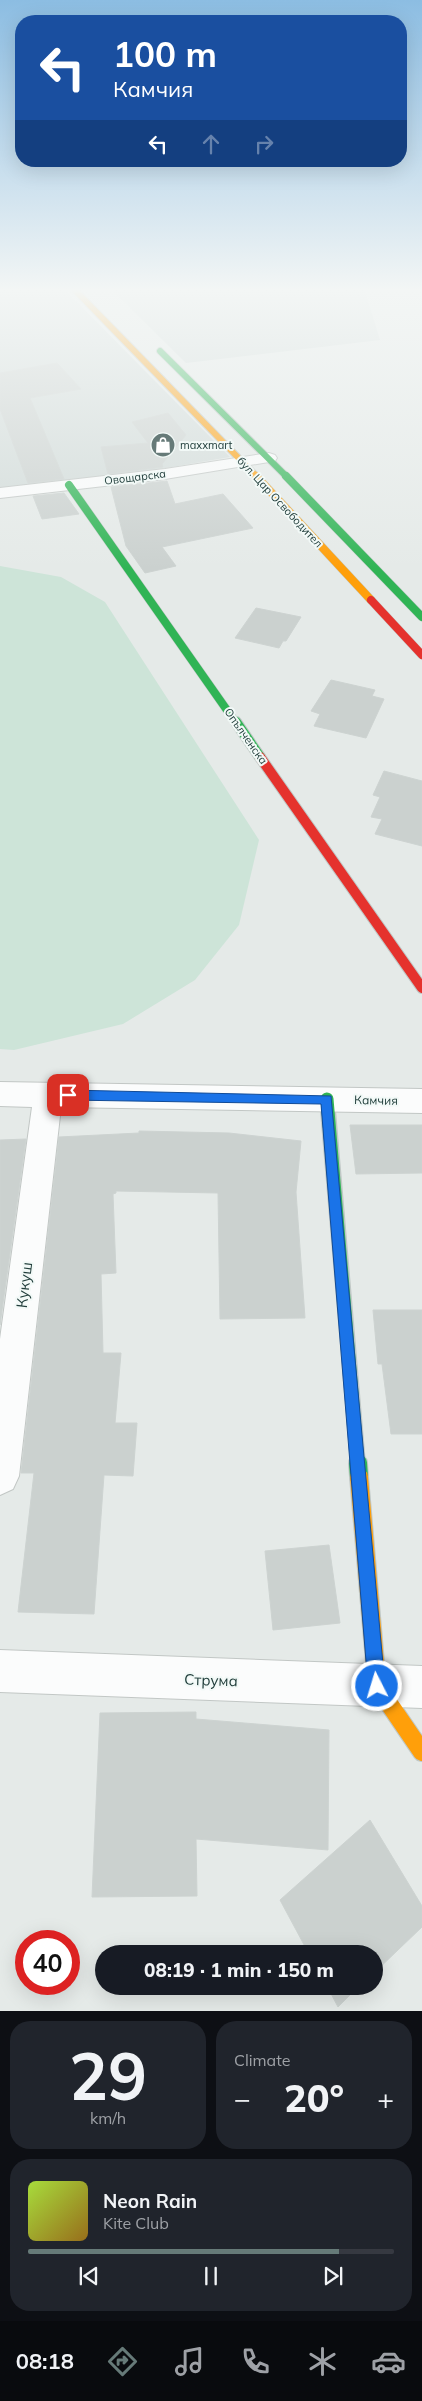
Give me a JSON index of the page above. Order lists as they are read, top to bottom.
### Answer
{
  "streets": {
    "main road": ["бул. Цар Освободител", "Опълченска"],
    "street": [
      "Овощарска",
      "Камчия",
      "Кукуш",
      "Струма"
    ]
  },
  "crossings": [
    ["Овощарска", "бул. Цар Освободител"],
    ["Овощарска", "Опълченска"],
    ["Камчия", "Кукуш"]
  ],
  "places": {
    "shop": ["maxxmart"]
  },
  "page": {
    "turn": ["100 m", "Камчия"],
    "limit": "40",
    "trip": "08:19 · 1 min · 150 m",
    "tile": [
      ["29", "km/h"],
      "Climate"
    ],
    "heat": ["−", "20°", "+"],
    "song": ["Neon Rain", "Kite Club"],
    "tabs": "08:18"
  }
}
